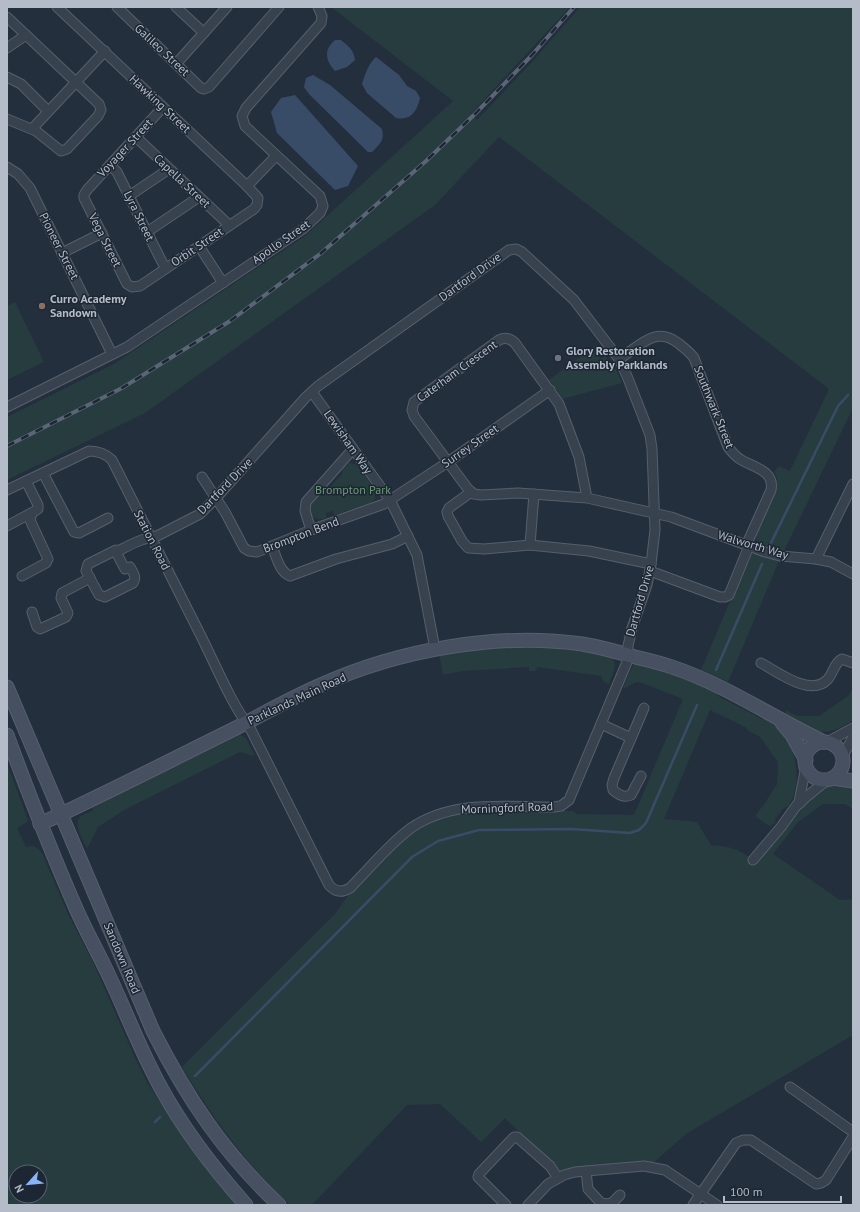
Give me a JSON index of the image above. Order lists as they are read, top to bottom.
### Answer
{
  "streets": {
    "main road": ["Parklands Main Road", "Sandown Road"],
    "street": [
      "Galileo Street",
      "Hawking Street",
      "Voyager Street",
      "Capella Street",
      "Lyra Street",
      "Vega Street",
      "Apollo Street",
      "Pioneer Street",
      "Orbit Street",
      "Dartford Drive",
      "Caterham Crescent",
      "Southwark Street",
      "Lewisham Way",
      "Surrey Street",
      "Brompton Bend",
      "Station Road",
      "Walworth Way",
      "Morningford Road"
    ]
  },
  "crossings": [
    ["Hawking Street", "Voyager Street"],
    ["Hawking Street", "Orbit Street"],
    ["Voyager Street", "Capella Street"],
    ["Voyager Street", "Lyra Street"],
    ["Voyager Street", "Vega Street"],
    ["Capella Street", "Orbit Street"],
    ["Lyra Street", "Orbit Street"],
    ["Vega Street", "Orbit Street"],
    ["Apollo Street", "Pioneer Street"],
    ["Dartford Drive", "Southwark Street"],
    ["Dartford Drive", "Lewisham Way"],
    ["Dartford Drive", "Brompton Bend"],
    ["Dartford Drive", "Station Road"],
    ["Dartford Drive", "Walworth Way"],
    ["Dartford Drive", "Parklands Main Road"],
    ["Dartford Drive", "Morningford Road"],
    ["Caterham Crescent", "Surrey Street"],
    ["Caterham Crescent", "Walworth Way"],
    ["Southwark Street", "Walworth Way"],
    ["Lewisham Way", "Surrey Street"],
    ["Lewisham Way", "Brompton Bend"],
    ["Lewisham Way", "Parklands Main Road"],
    ["Surrey Street", "Brompton Bend"],
    ["Station Road", "Parklands Main Road"],
    ["Station Road", "Morningford Road"],
    ["Parklands Main Road", "Morningford Road"],
    ["Parklands Main Road", "Sandown Road"]
  ],
  "parks": ["Brompton Park"],
  "places": ["Curro Academy Sandown", "Glory Restoration Assembly Parklands"],
  "scale_bar": "100 m",
  "north": "bottom left"
}
